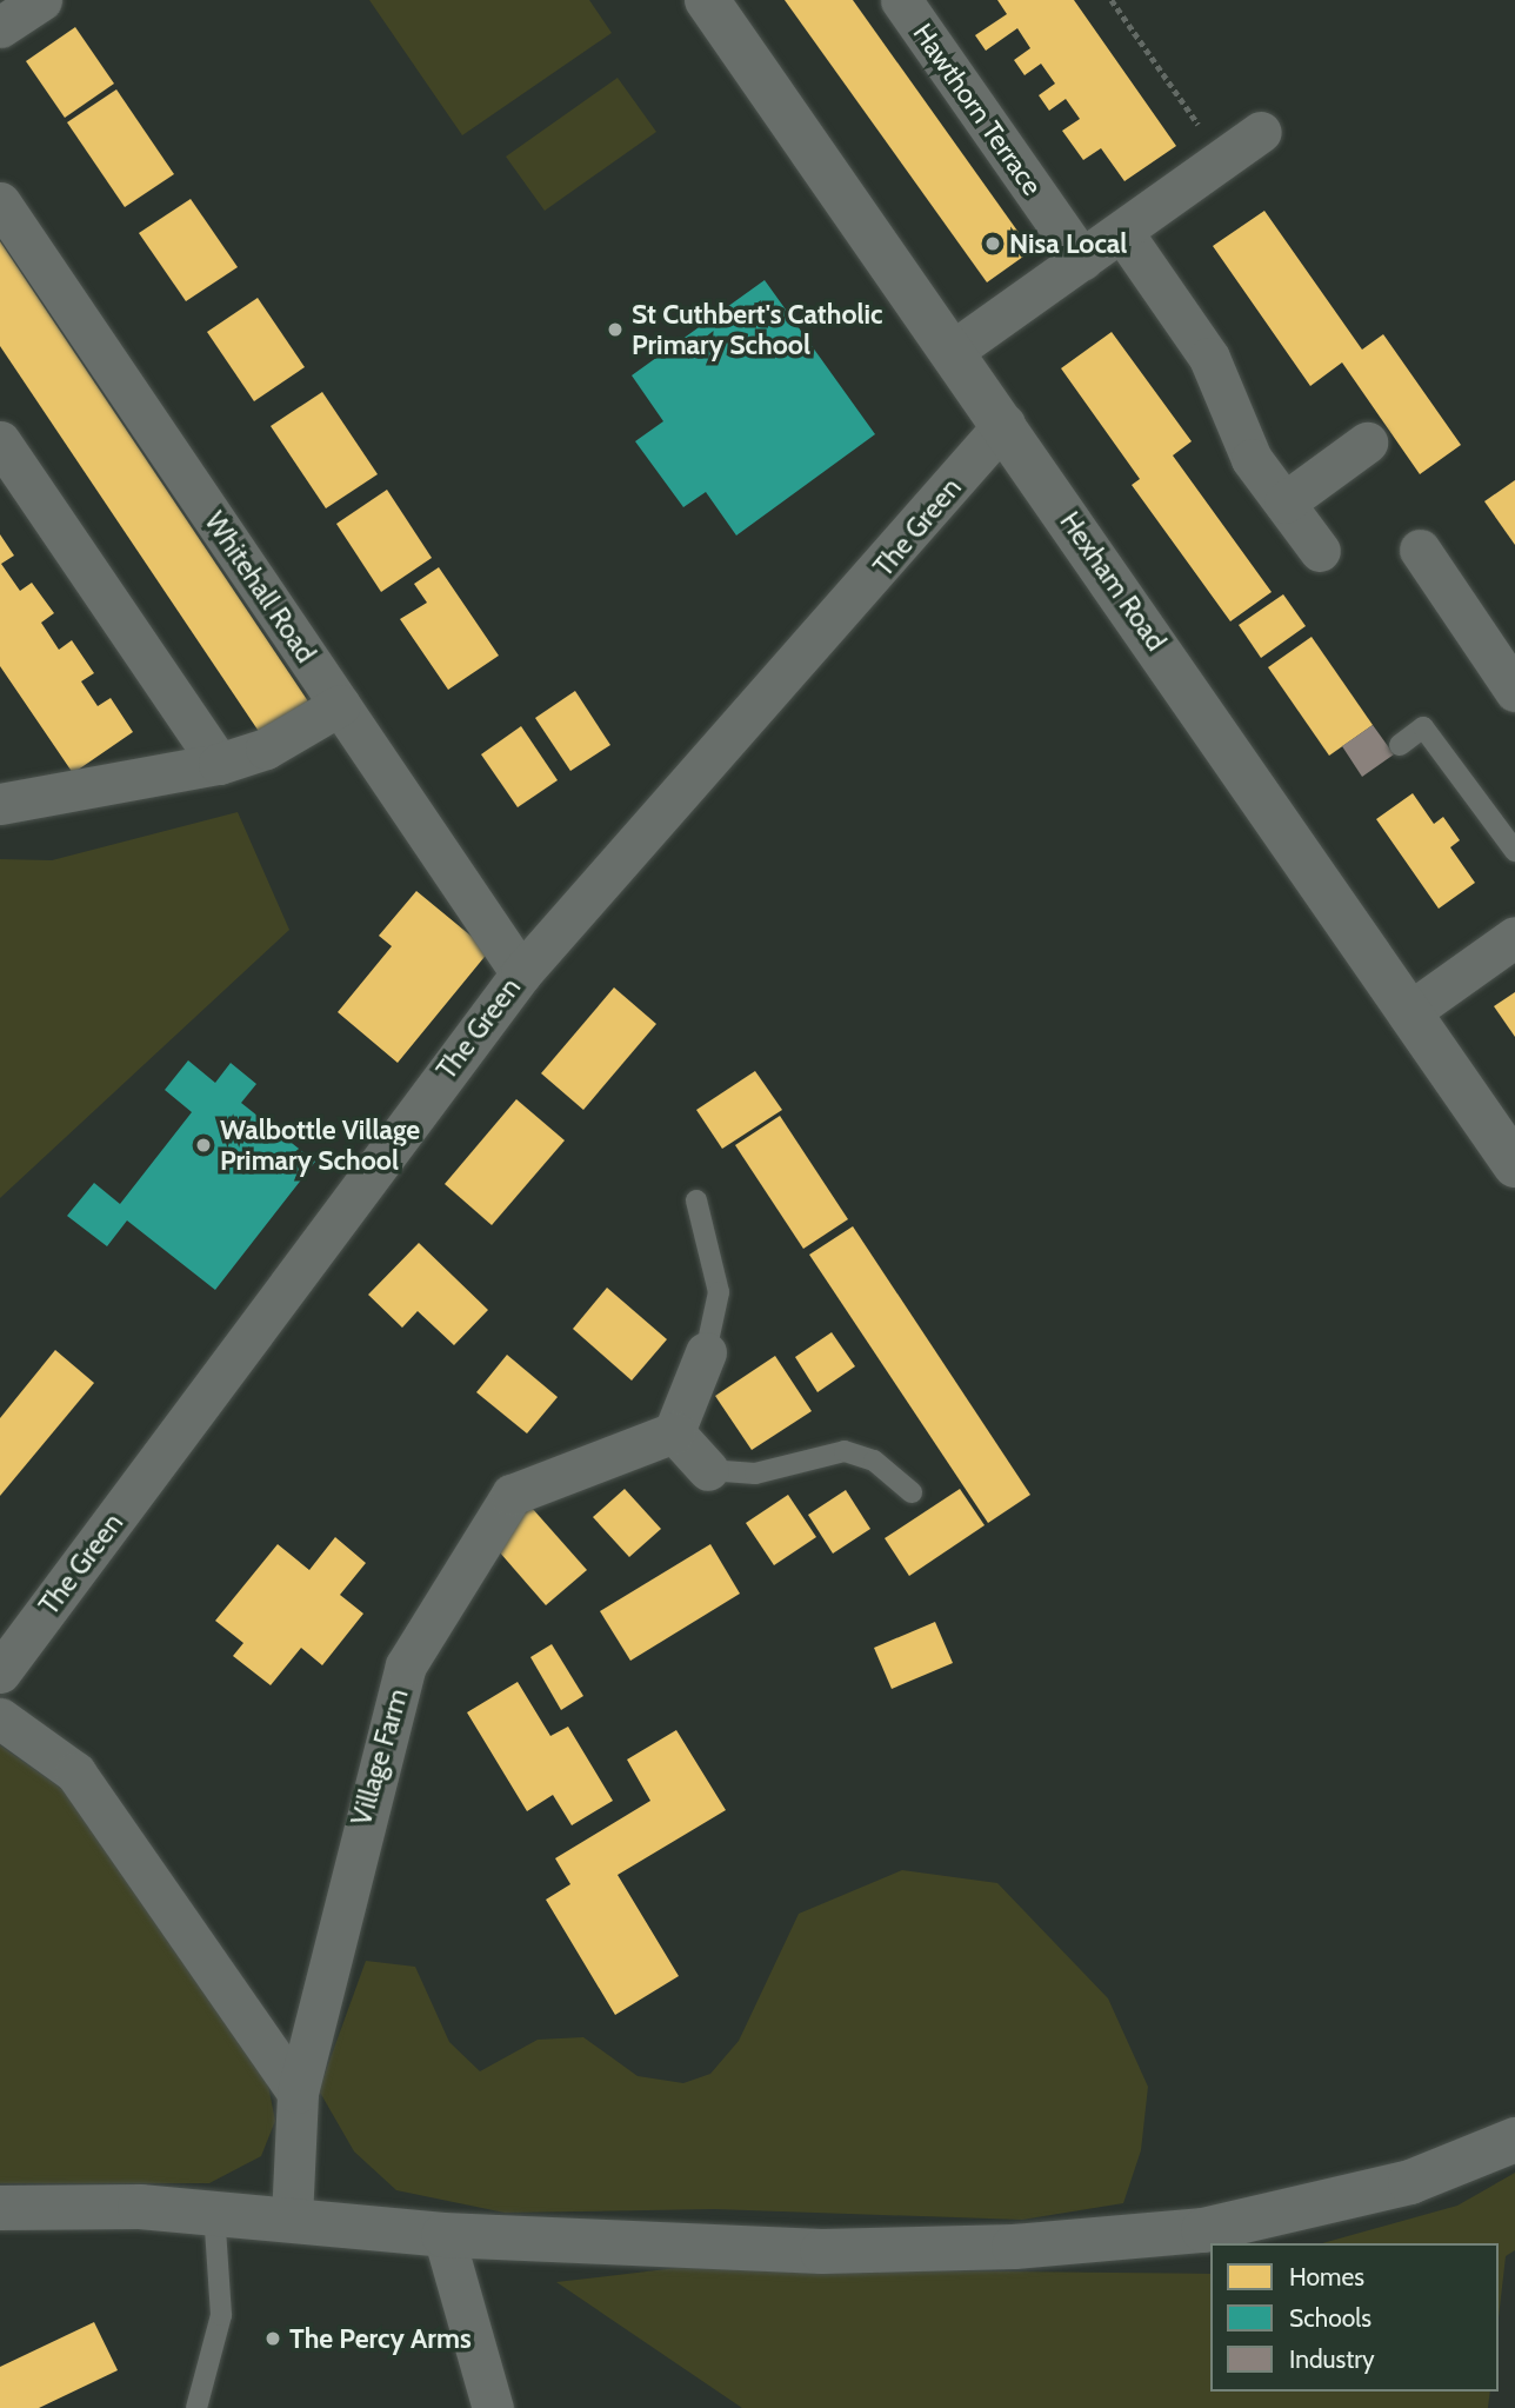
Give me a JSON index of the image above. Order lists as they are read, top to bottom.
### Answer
{
  "streets": {
    "street": [
      "Hawthorn Terrace",
      "The Green",
      "Hexham Road",
      "Whitehall Road",
      "Village Farm"
    ]
  },
  "crossings": [
    ["The Green", "Hexham Road"],
    ["The Green", "Whitehall Road"]
  ],
  "places": [
    "Nisa Local",
    "St Cuthbert's Catholic Primary School",
    "Walbottle Village Primary School",
    "The Percy Arms"
  ],
  "legend": ["Homes", "Schools", "Industry"]
}
